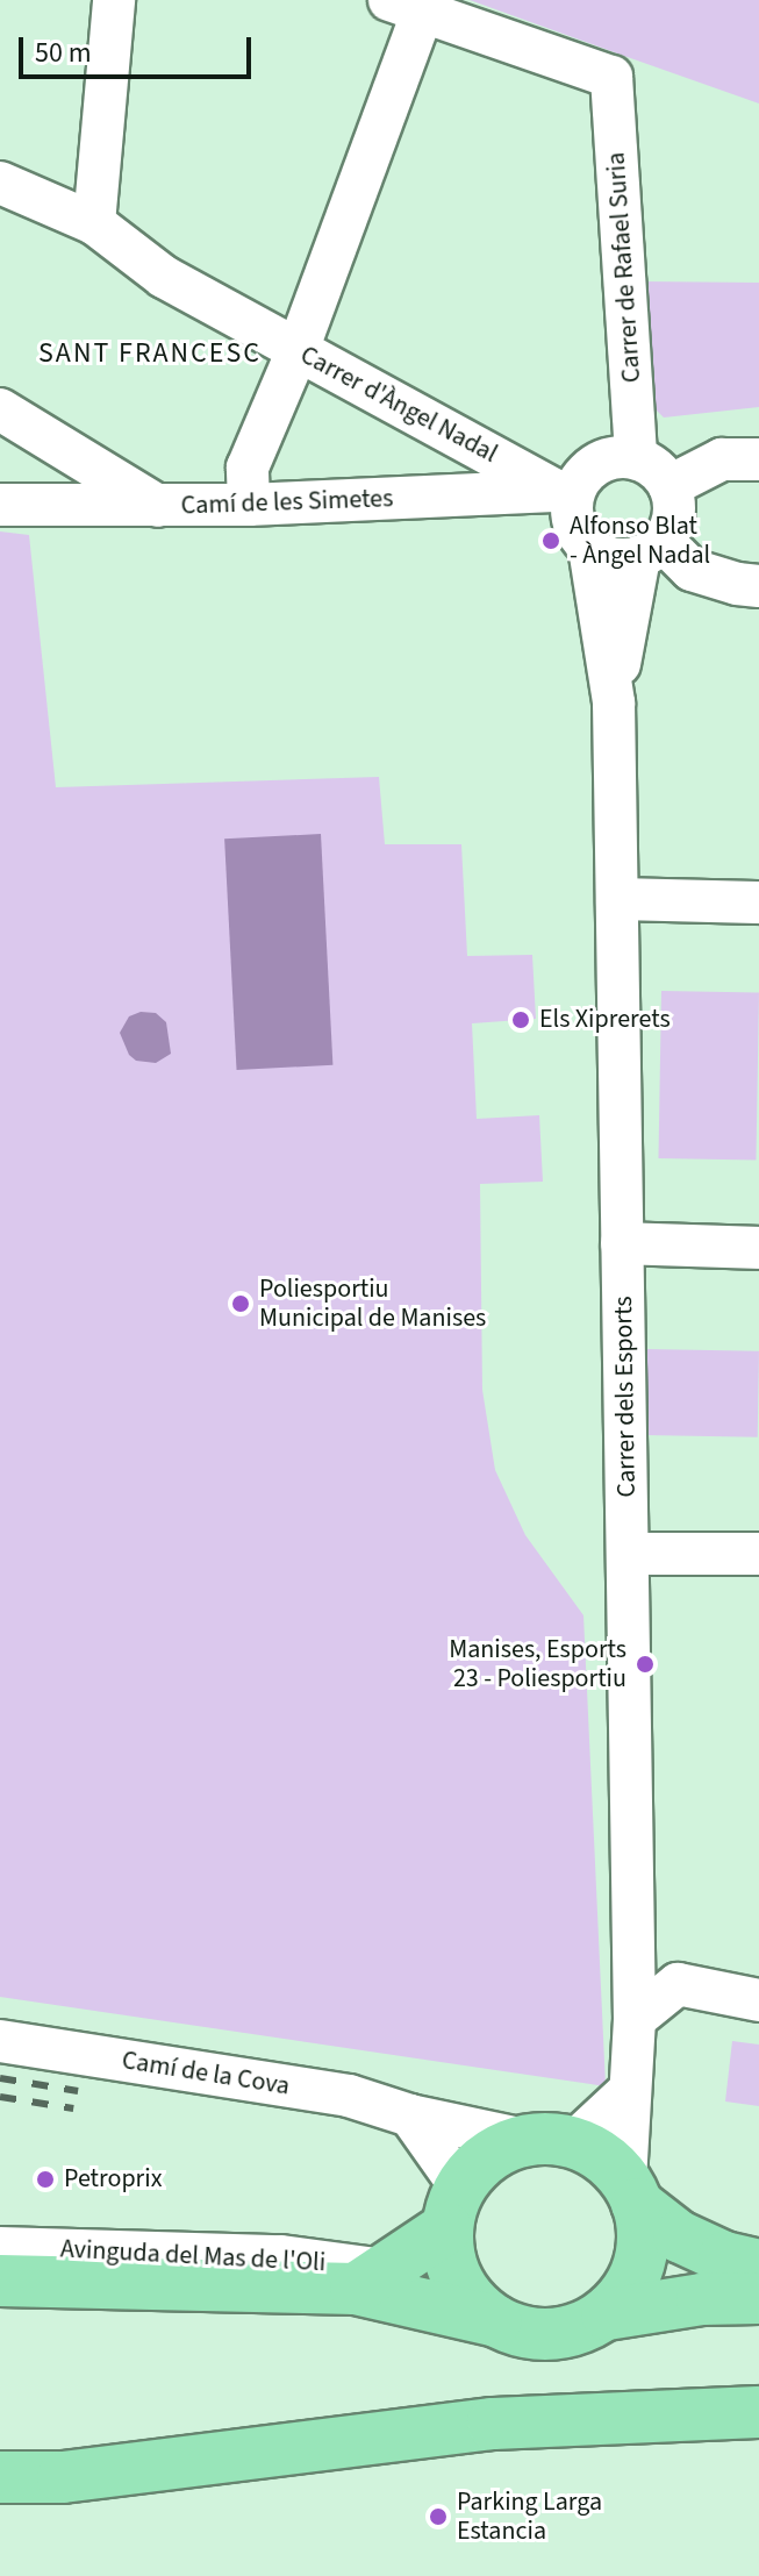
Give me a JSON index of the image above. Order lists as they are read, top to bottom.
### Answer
{
  "streets": {
    "street": [
      "Carrer de Rafael Suria",
      "Carrer d'Àngel Nadal",
      "Camí de les Simetes",
      "Carrer dels Esports",
      "Camí de la Cova",
      "Avinguda del Mas de l'Oli"
    ]
  },
  "crossings": [
    ["Carrer de Rafael Suria", "Carrer d'Àngel Nadal"],
    ["Carrer de Rafael Suria", "Camí de les Simetes"],
    ["Carrer de Rafael Suria", "Carrer dels Esports"],
    ["Carrer d'Àngel Nadal", "Camí de les Simetes"],
    ["Carrer d'Àngel Nadal", "Carrer dels Esports"],
    ["Camí de les Simetes", "Carrer dels Esports"],
    ["Carrer dels Esports", "Camí de la Cova"]
  ],
  "districts": ["SANT FRANCESC"],
  "places": [
    "Alfonso Blat - Àngel Nadal",
    "Els Xiprerets",
    "Poliesportiu Municipal de Manises",
    "Manises, Esports 23 - Poliesportiu",
    "Petroprix",
    "Parking Larga Estancia"
  ],
  "scale_bar": "50 m"
}
